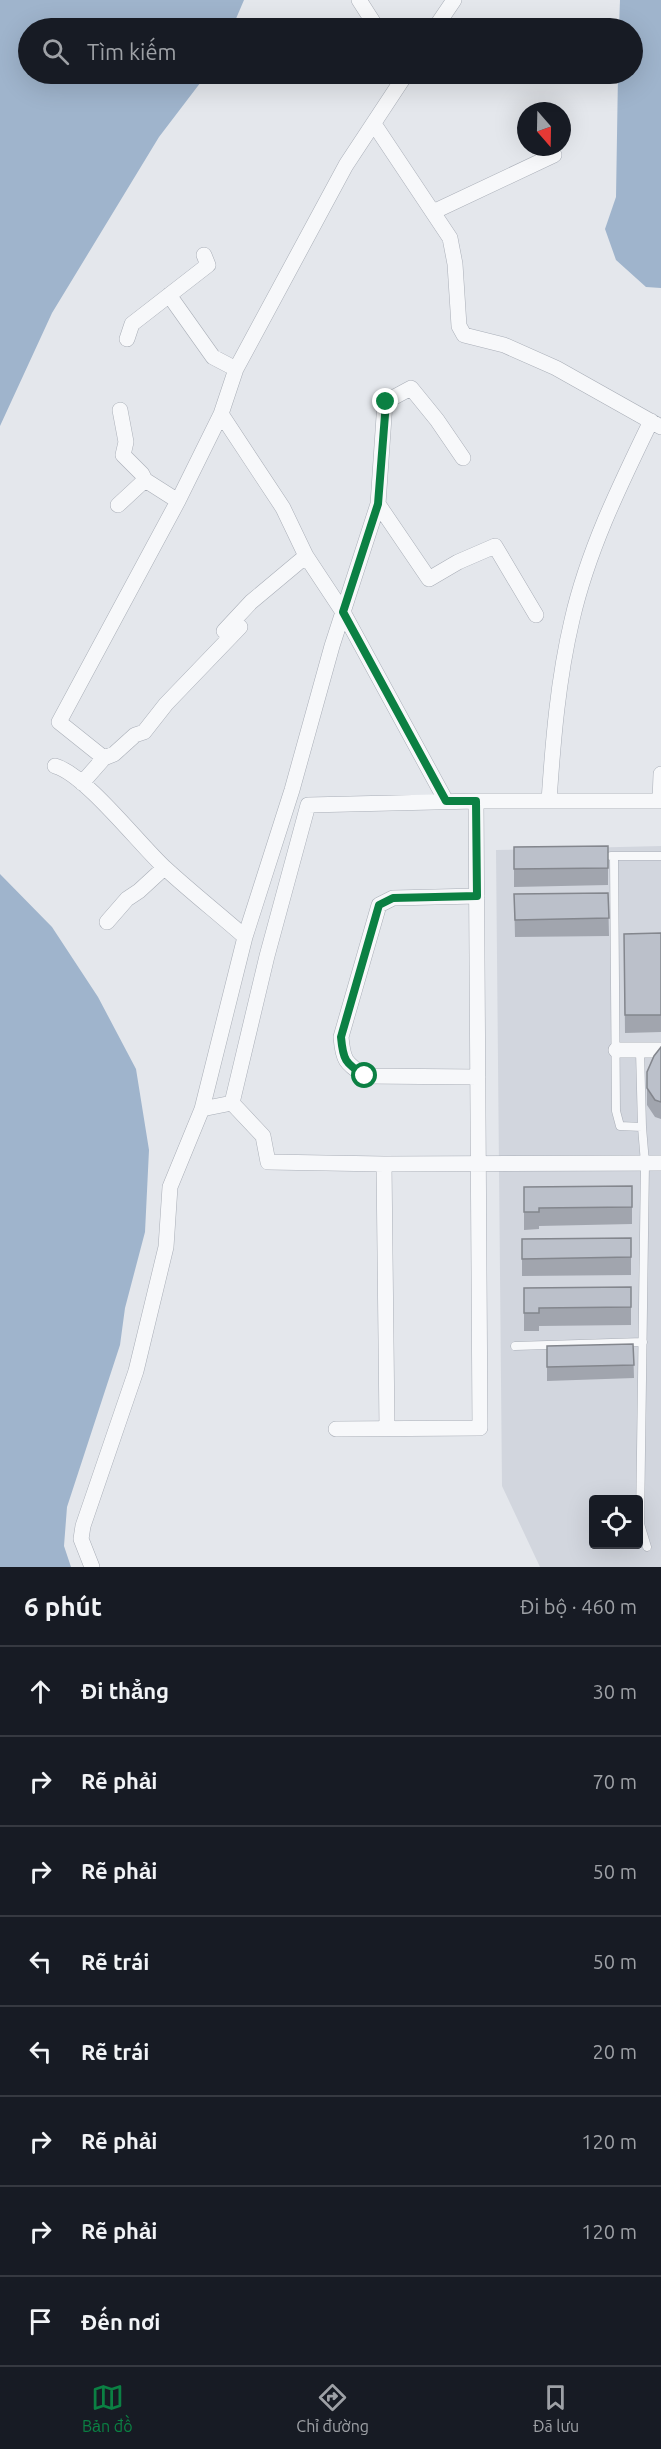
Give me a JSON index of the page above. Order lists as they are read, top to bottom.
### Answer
{
  "north": "bottom",
  "page": {
    "search": "Tìm kiếm",
    "heading": ["6 phút", "Đi bộ · 460 m"],
    "list": [
      ["Đi thẳng", "30 m"],
      ["Rẽ phải", "70 m"],
      ["Rẽ phải", "50 m"],
      ["Rẽ trái", "50 m"],
      ["Rẽ trái", "20 m"],
      ["Rẽ phải", "120 m"],
      ["Rẽ phải", "120 m"],
      "Đến nơi"
    ],
    "nav": ["Bản đồ", "Chỉ đường", "Đã lưu"]
  }
}
